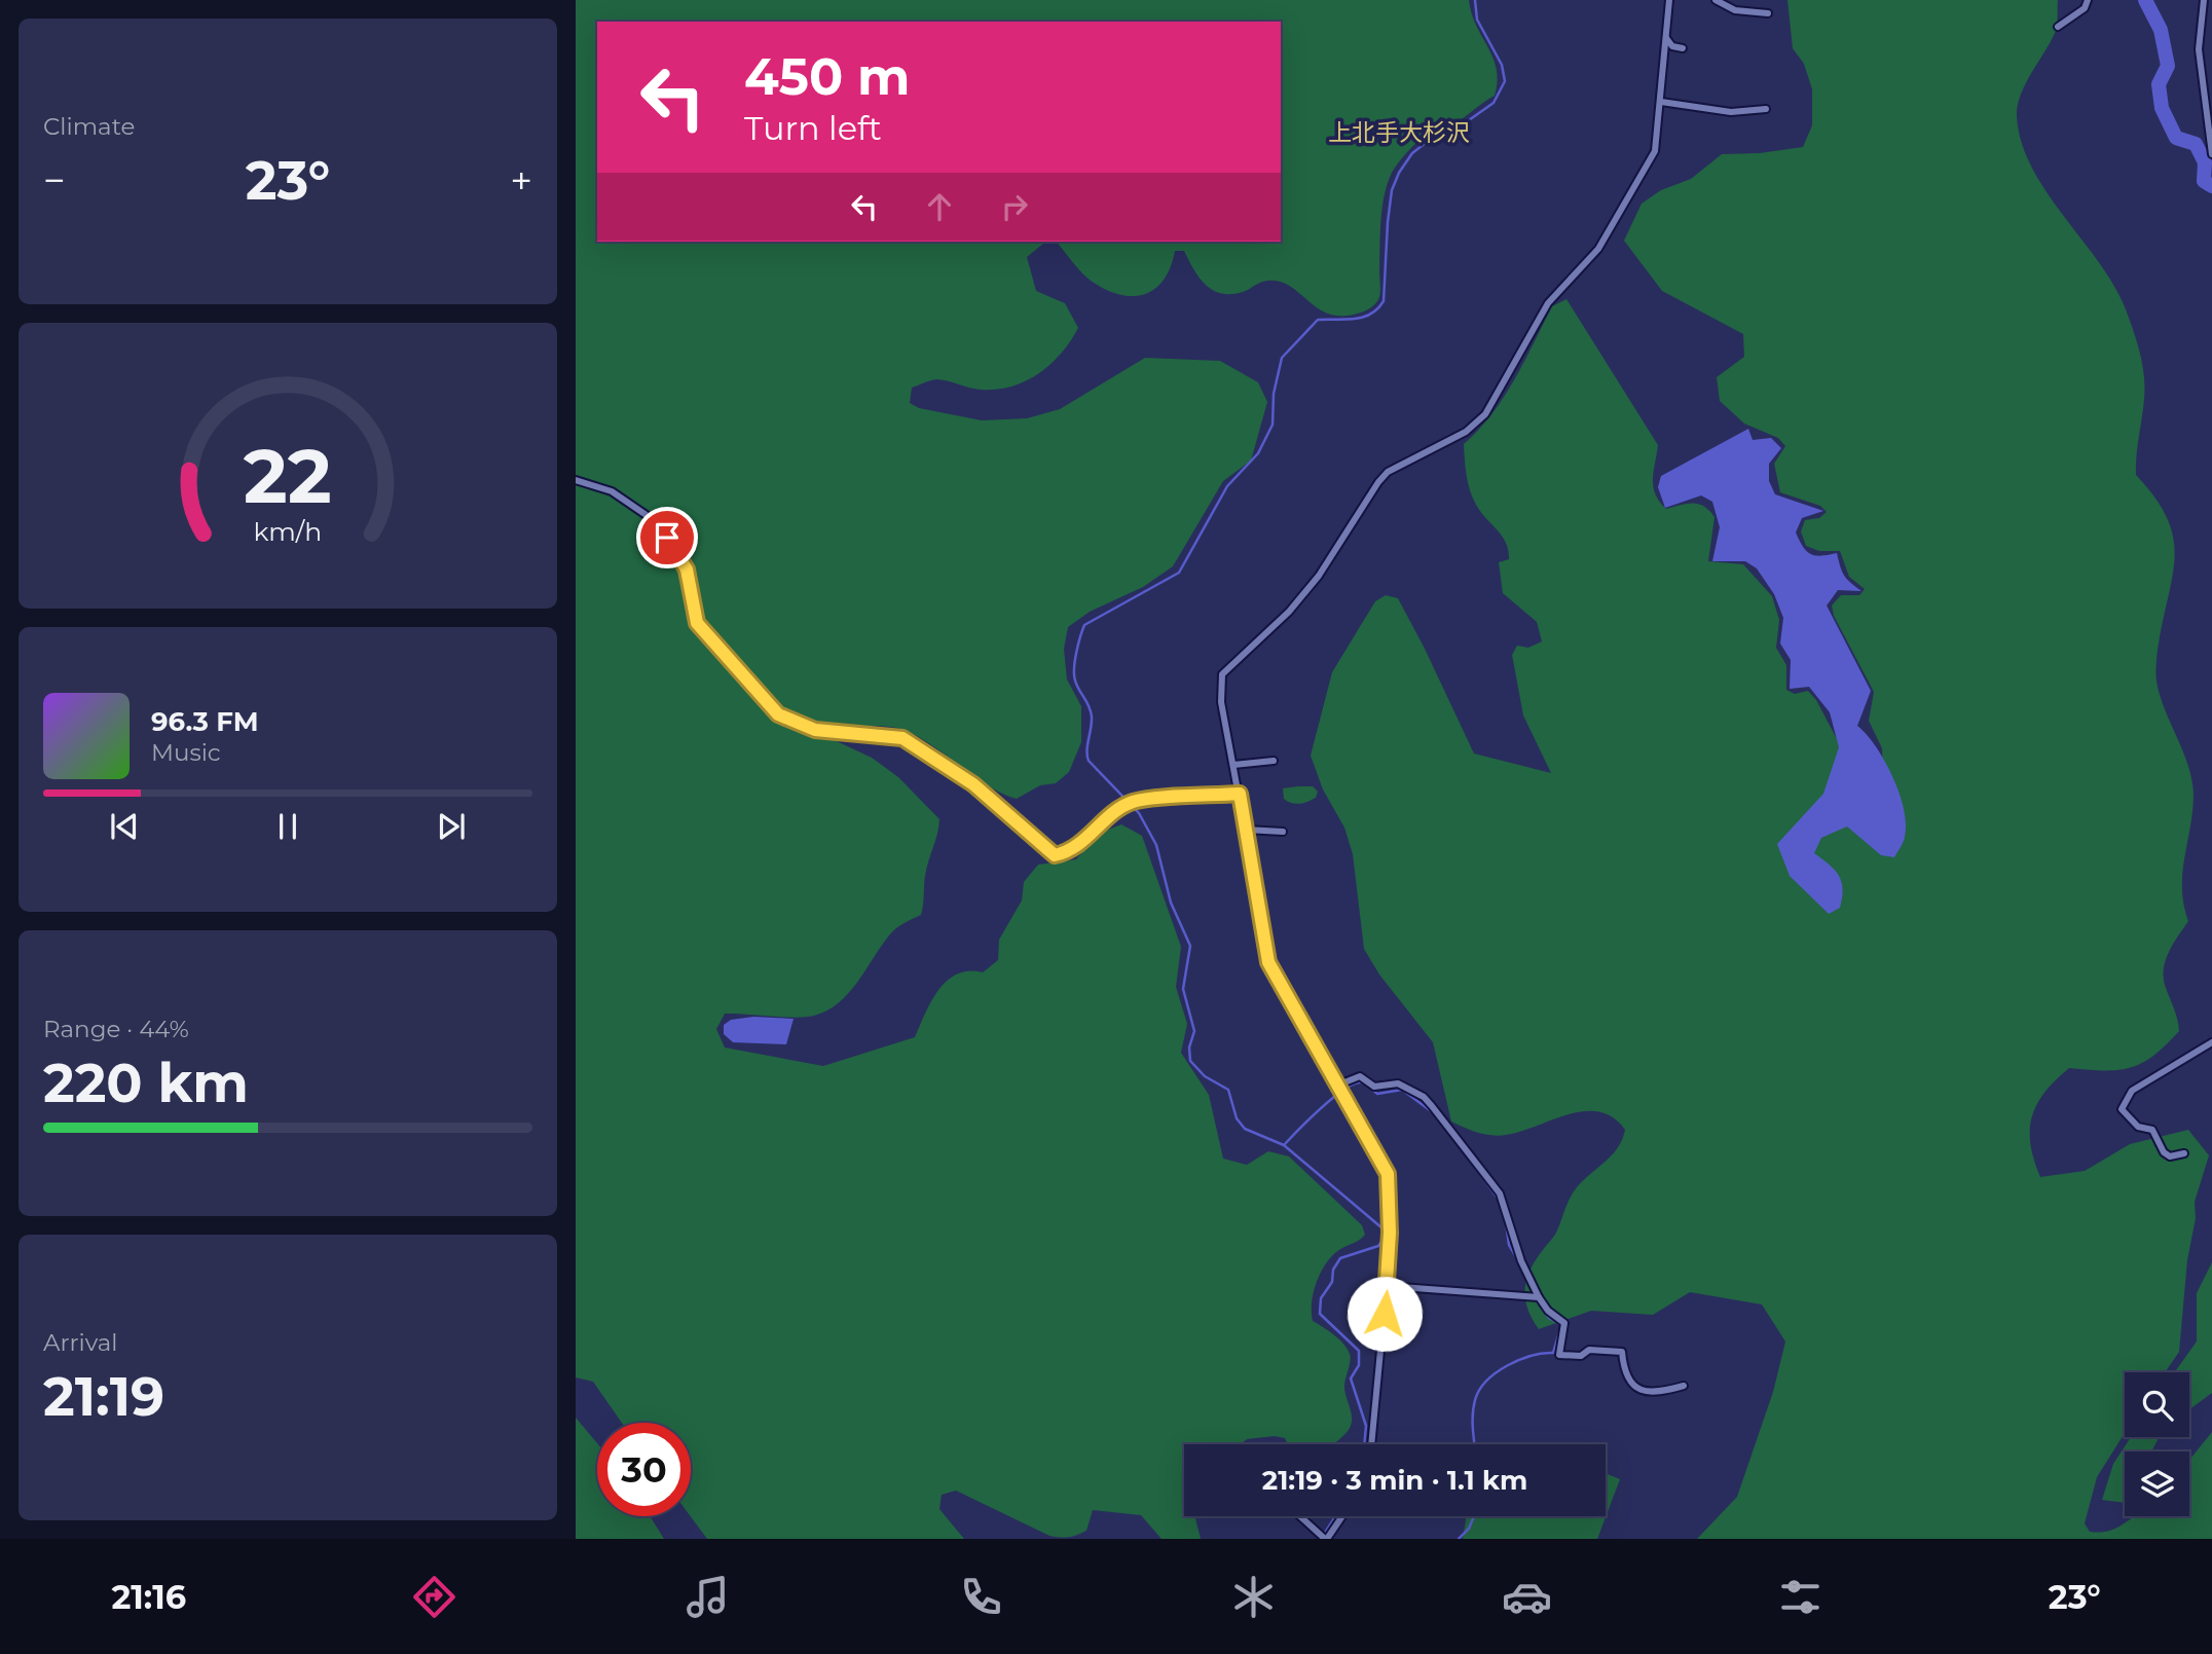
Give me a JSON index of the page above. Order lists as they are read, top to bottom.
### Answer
{
  "districts": ["上北手大杉沢"],
  "page": {
    "tile": [
      "Climate",
      ["Range · 44%", "220 km"],
      ["Arrival", "21:19"]
    ],
    "turn": ["450 m", "Turn left"],
    "heat": ["−", "23°", "+"],
    "song": ["96.3 FM", "Music"],
    "limit": "30",
    "trip": "21:19 · 3 min · 1.1 km",
    "tabs": ["21:16", "23°"],
    "gauge": ["22", "km/h"]
  }
}
